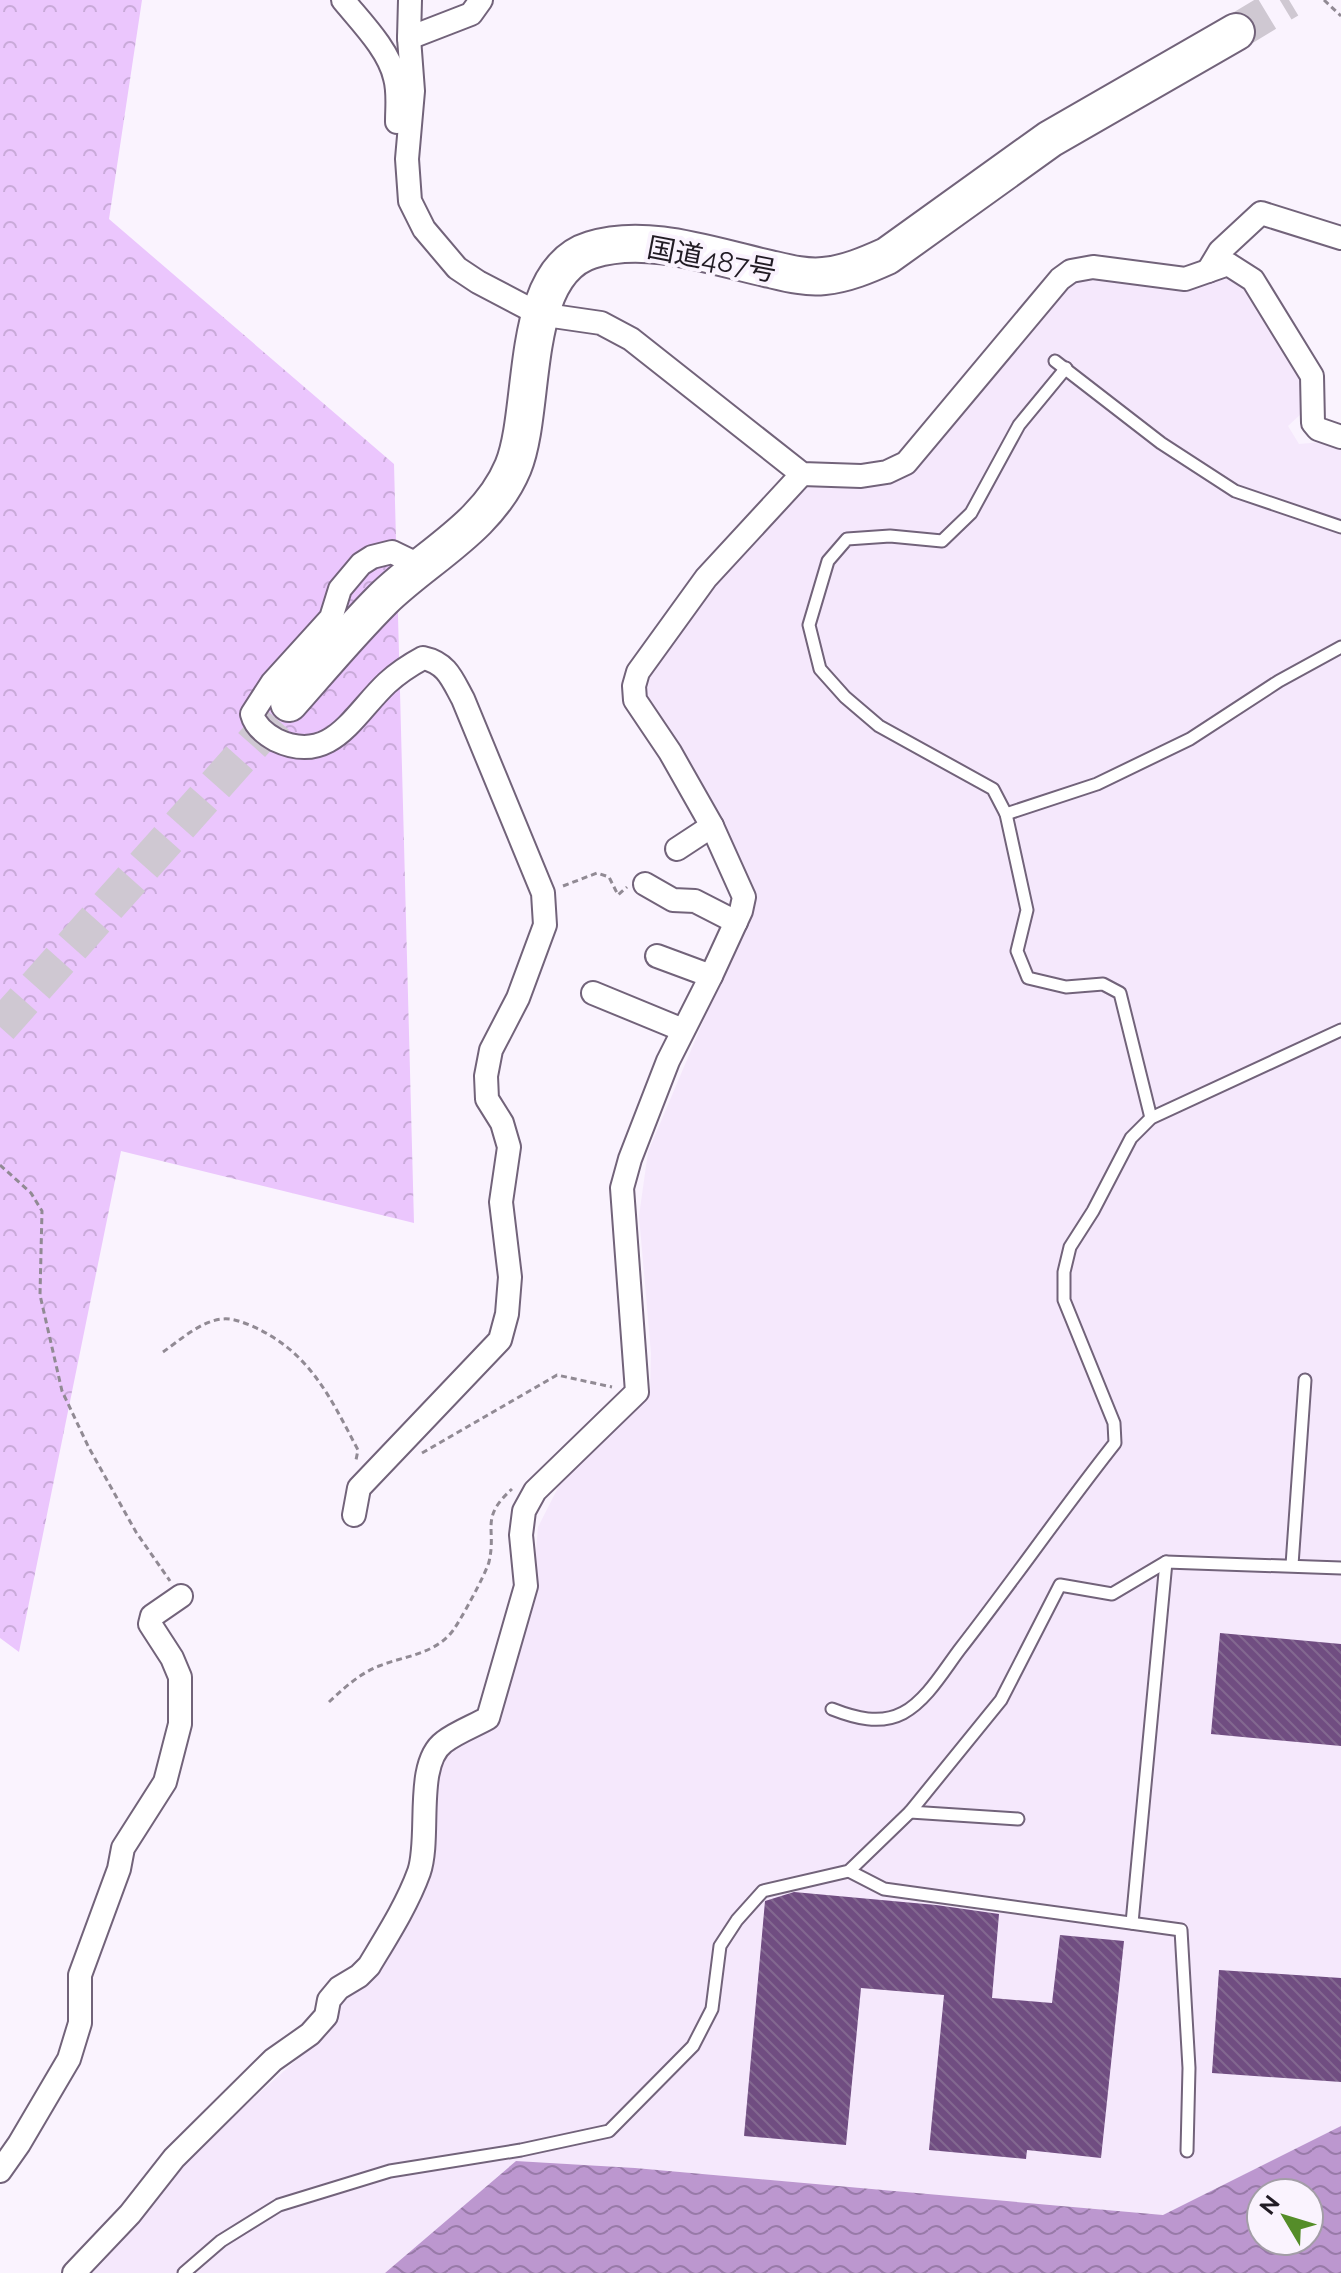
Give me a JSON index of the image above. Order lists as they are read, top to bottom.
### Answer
{
  "streets": {
    "highway": ["国道487号"]
  },
  "north": "top left"
}
